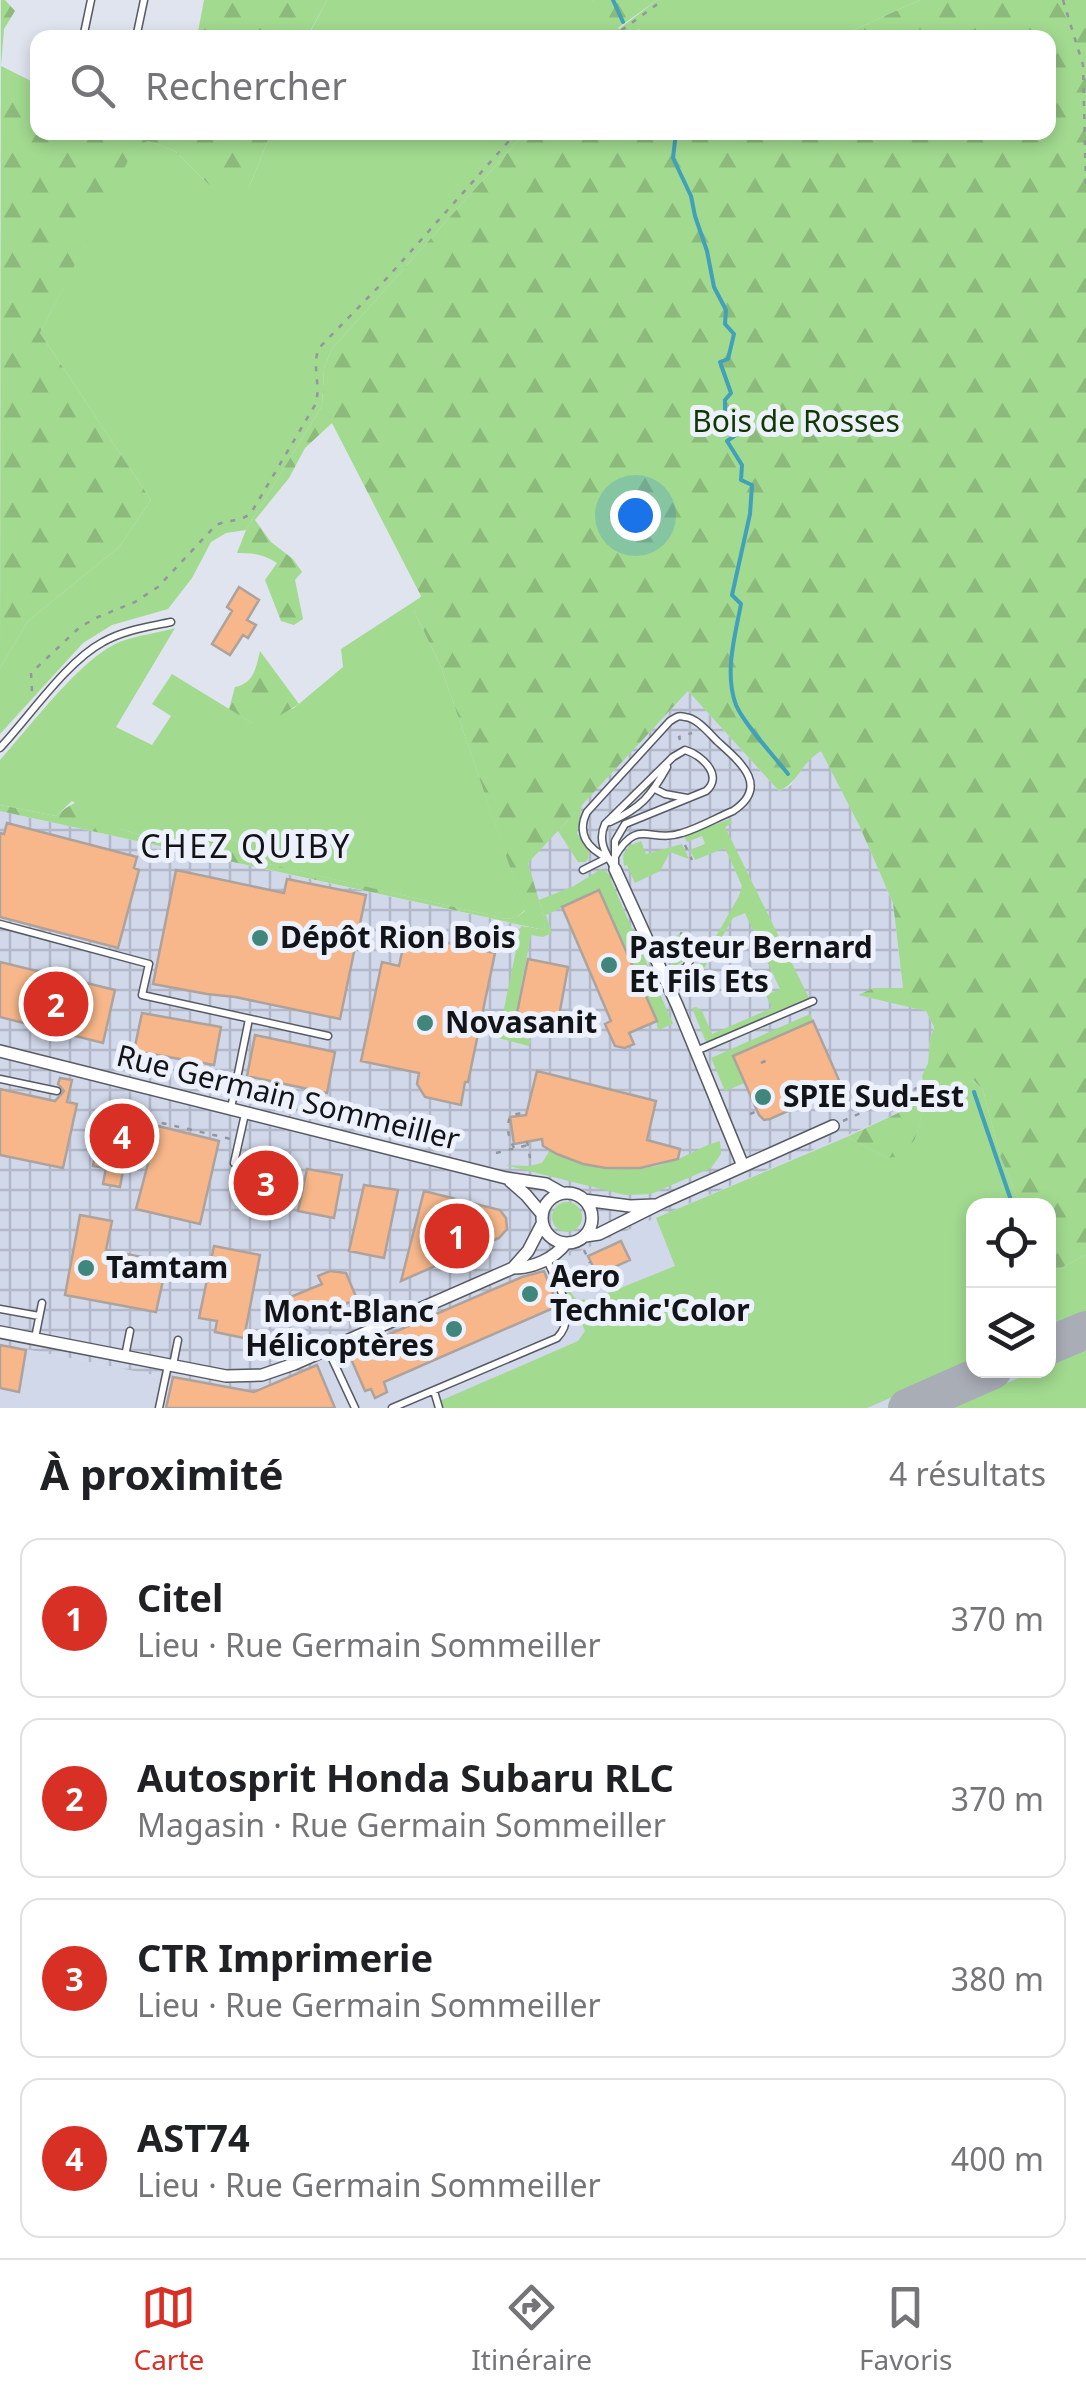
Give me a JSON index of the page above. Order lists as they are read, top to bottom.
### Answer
{
  "streets": {
    "street": ["Rue Germain Sommeiller"]
  },
  "districts": ["CHEZ QUIBY"],
  "parks": ["Bois de Rosses"],
  "places": [
    "Dépôt Rion Bois",
    "Pasteur Bernard Et Fils Ets",
    "Novasanit",
    "SPIE Sud-Est",
    "Tamtam",
    "Aero Technic'Color",
    "Mont-Blanc Hélicoptères"
  ],
  "page": {
    "search": "Rechercher",
    "pins": [
      "2",
      "4",
      "3",
      "1"
    ],
    "heading": ["À proximité", "4 résultats"],
    "list": [
      {
        "mark": "1",
        "name": "Citel",
        "note": "Lieu · Rue Germain Sommeiller",
        "value": "370 m"
      },
      {
        "mark": "2",
        "name": "Autosprit Honda Subaru RLC",
        "note": "Magasin · Rue Germain Sommeiller",
        "value": "370 m"
      },
      {
        "mark": "3",
        "name": "CTR Imprimerie",
        "note": "Lieu · Rue Germain Sommeiller",
        "value": "380 m"
      },
      {
        "mark": "4",
        "name": "AST74",
        "note": "Lieu · Rue Germain Sommeiller",
        "value": "400 m"
      }
    ],
    "nav": ["Carte", "Itinéraire", "Favoris"]
  }
}
